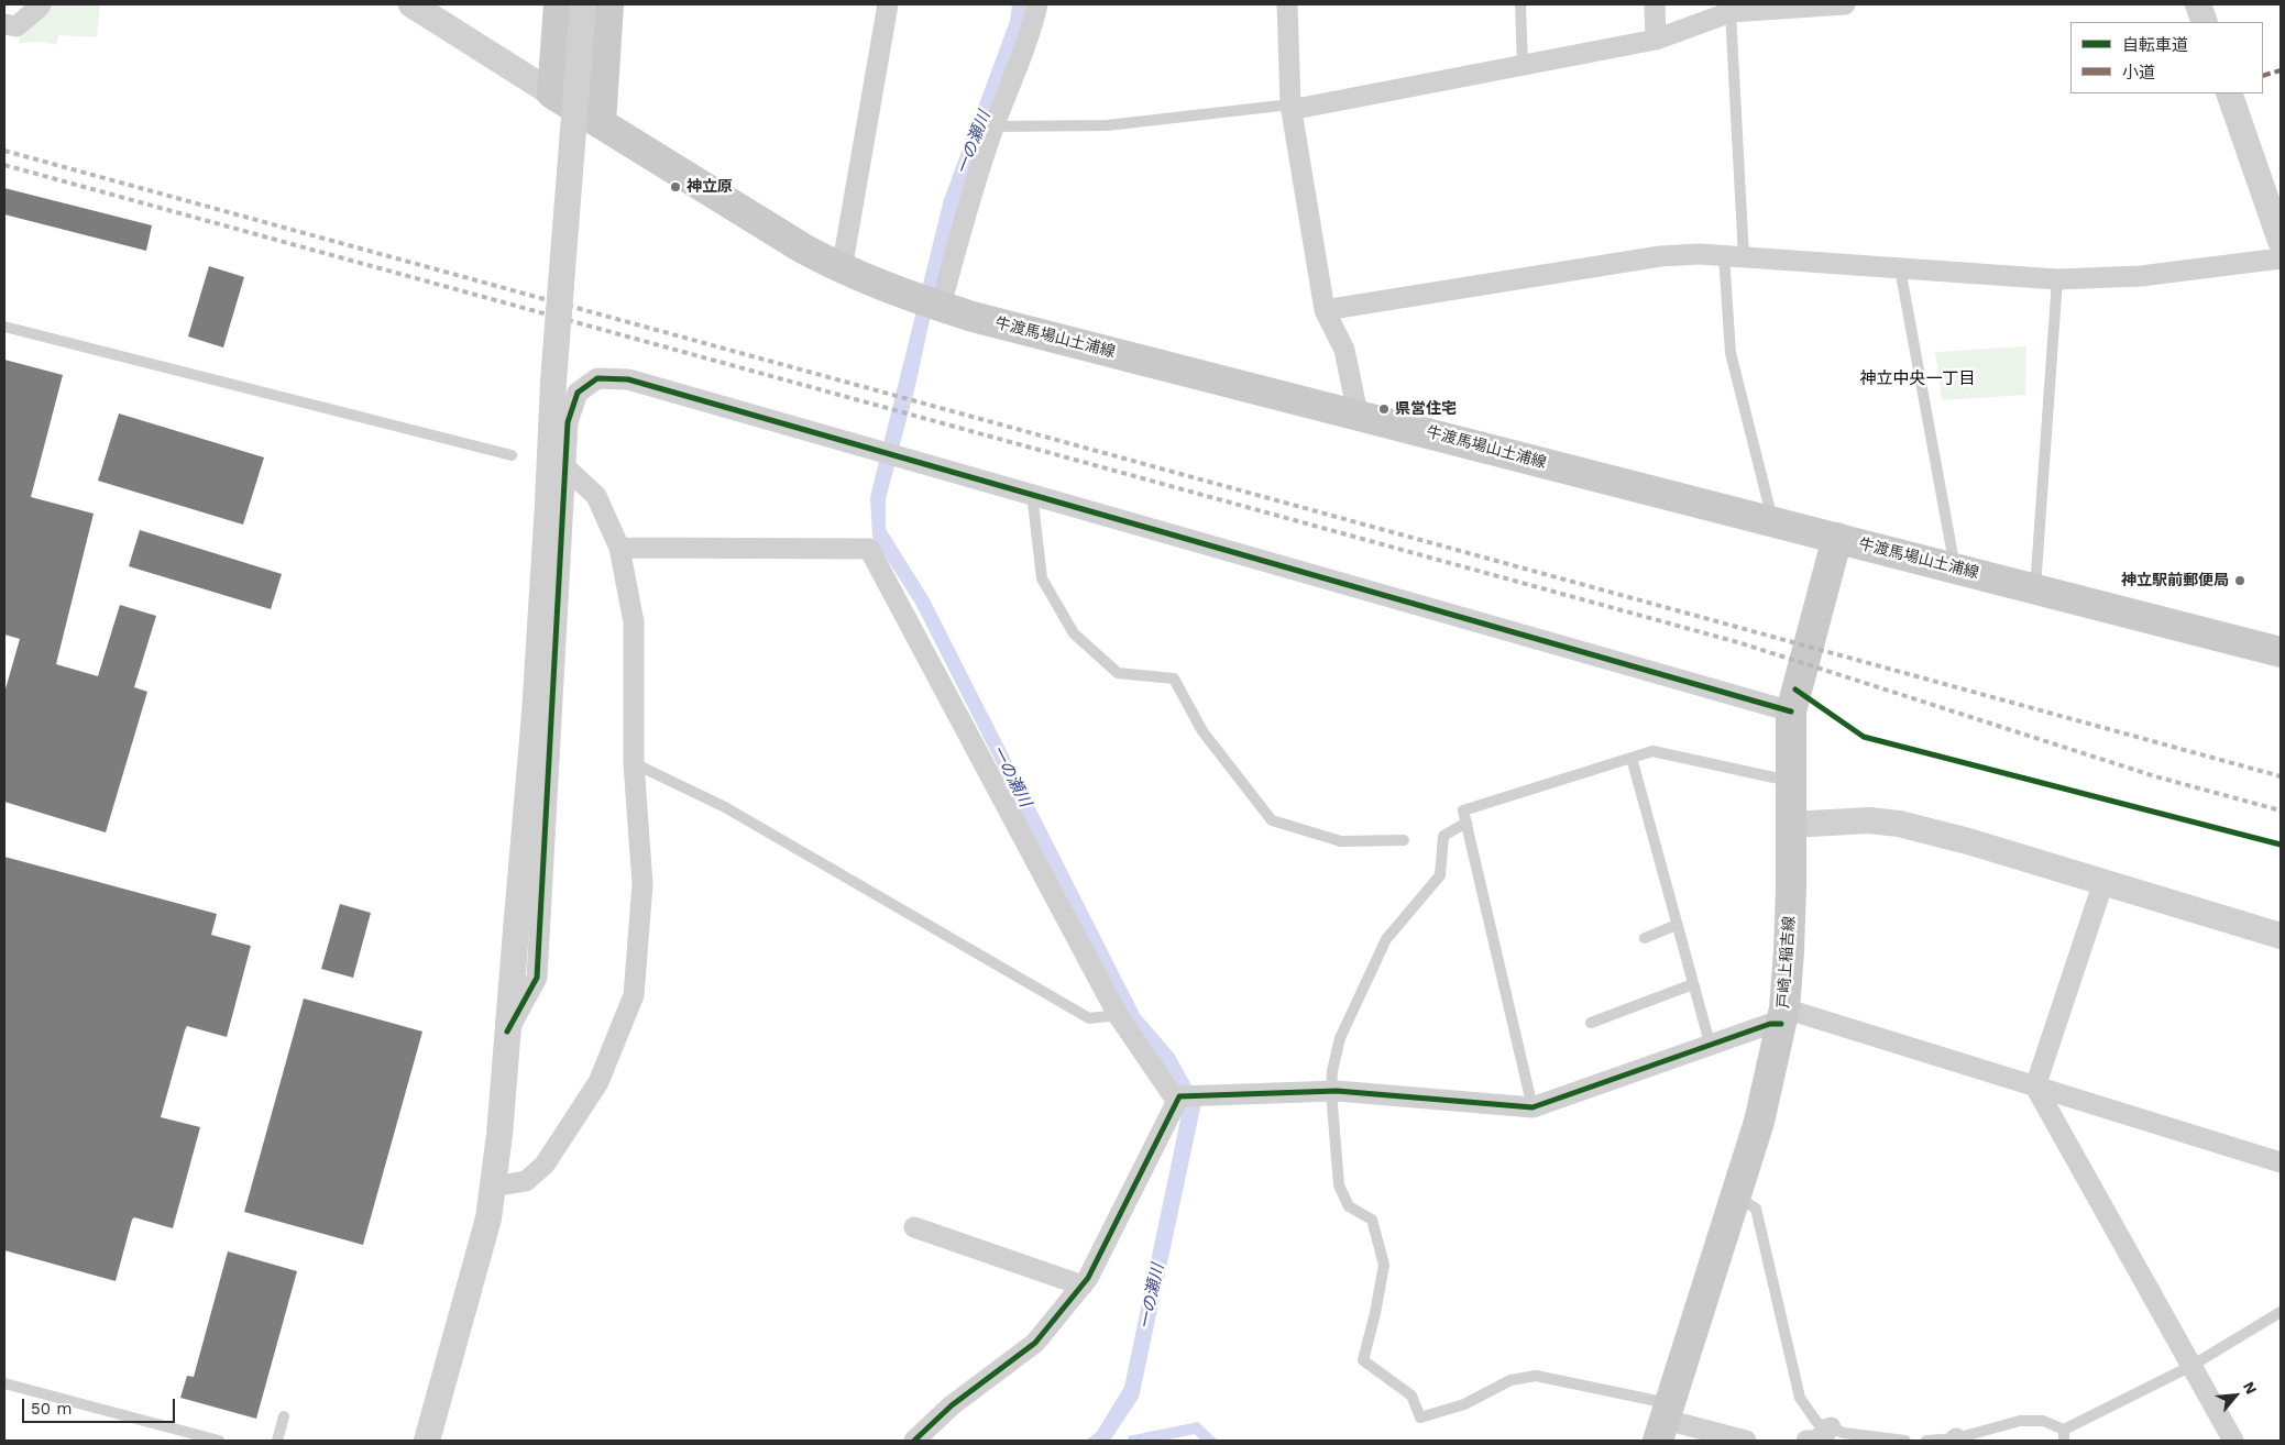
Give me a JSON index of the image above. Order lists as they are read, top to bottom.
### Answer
{
  "streets": {
    "main road": ["牛渡馬場山土浦線", "戸崎上稲吉線"]
  },
  "crossings": [
    ["牛渡馬場山土浦線", "戸崎上稲吉線"]
  ],
  "districts": ["神立中央一丁目"],
  "water": ["一の瀬川"],
  "places": ["神立原", "県営住宅", "神立駅前郵便局"],
  "legend": ["自転車道", "小道"],
  "scale_bar": "50 m",
  "north": "top right"
}
